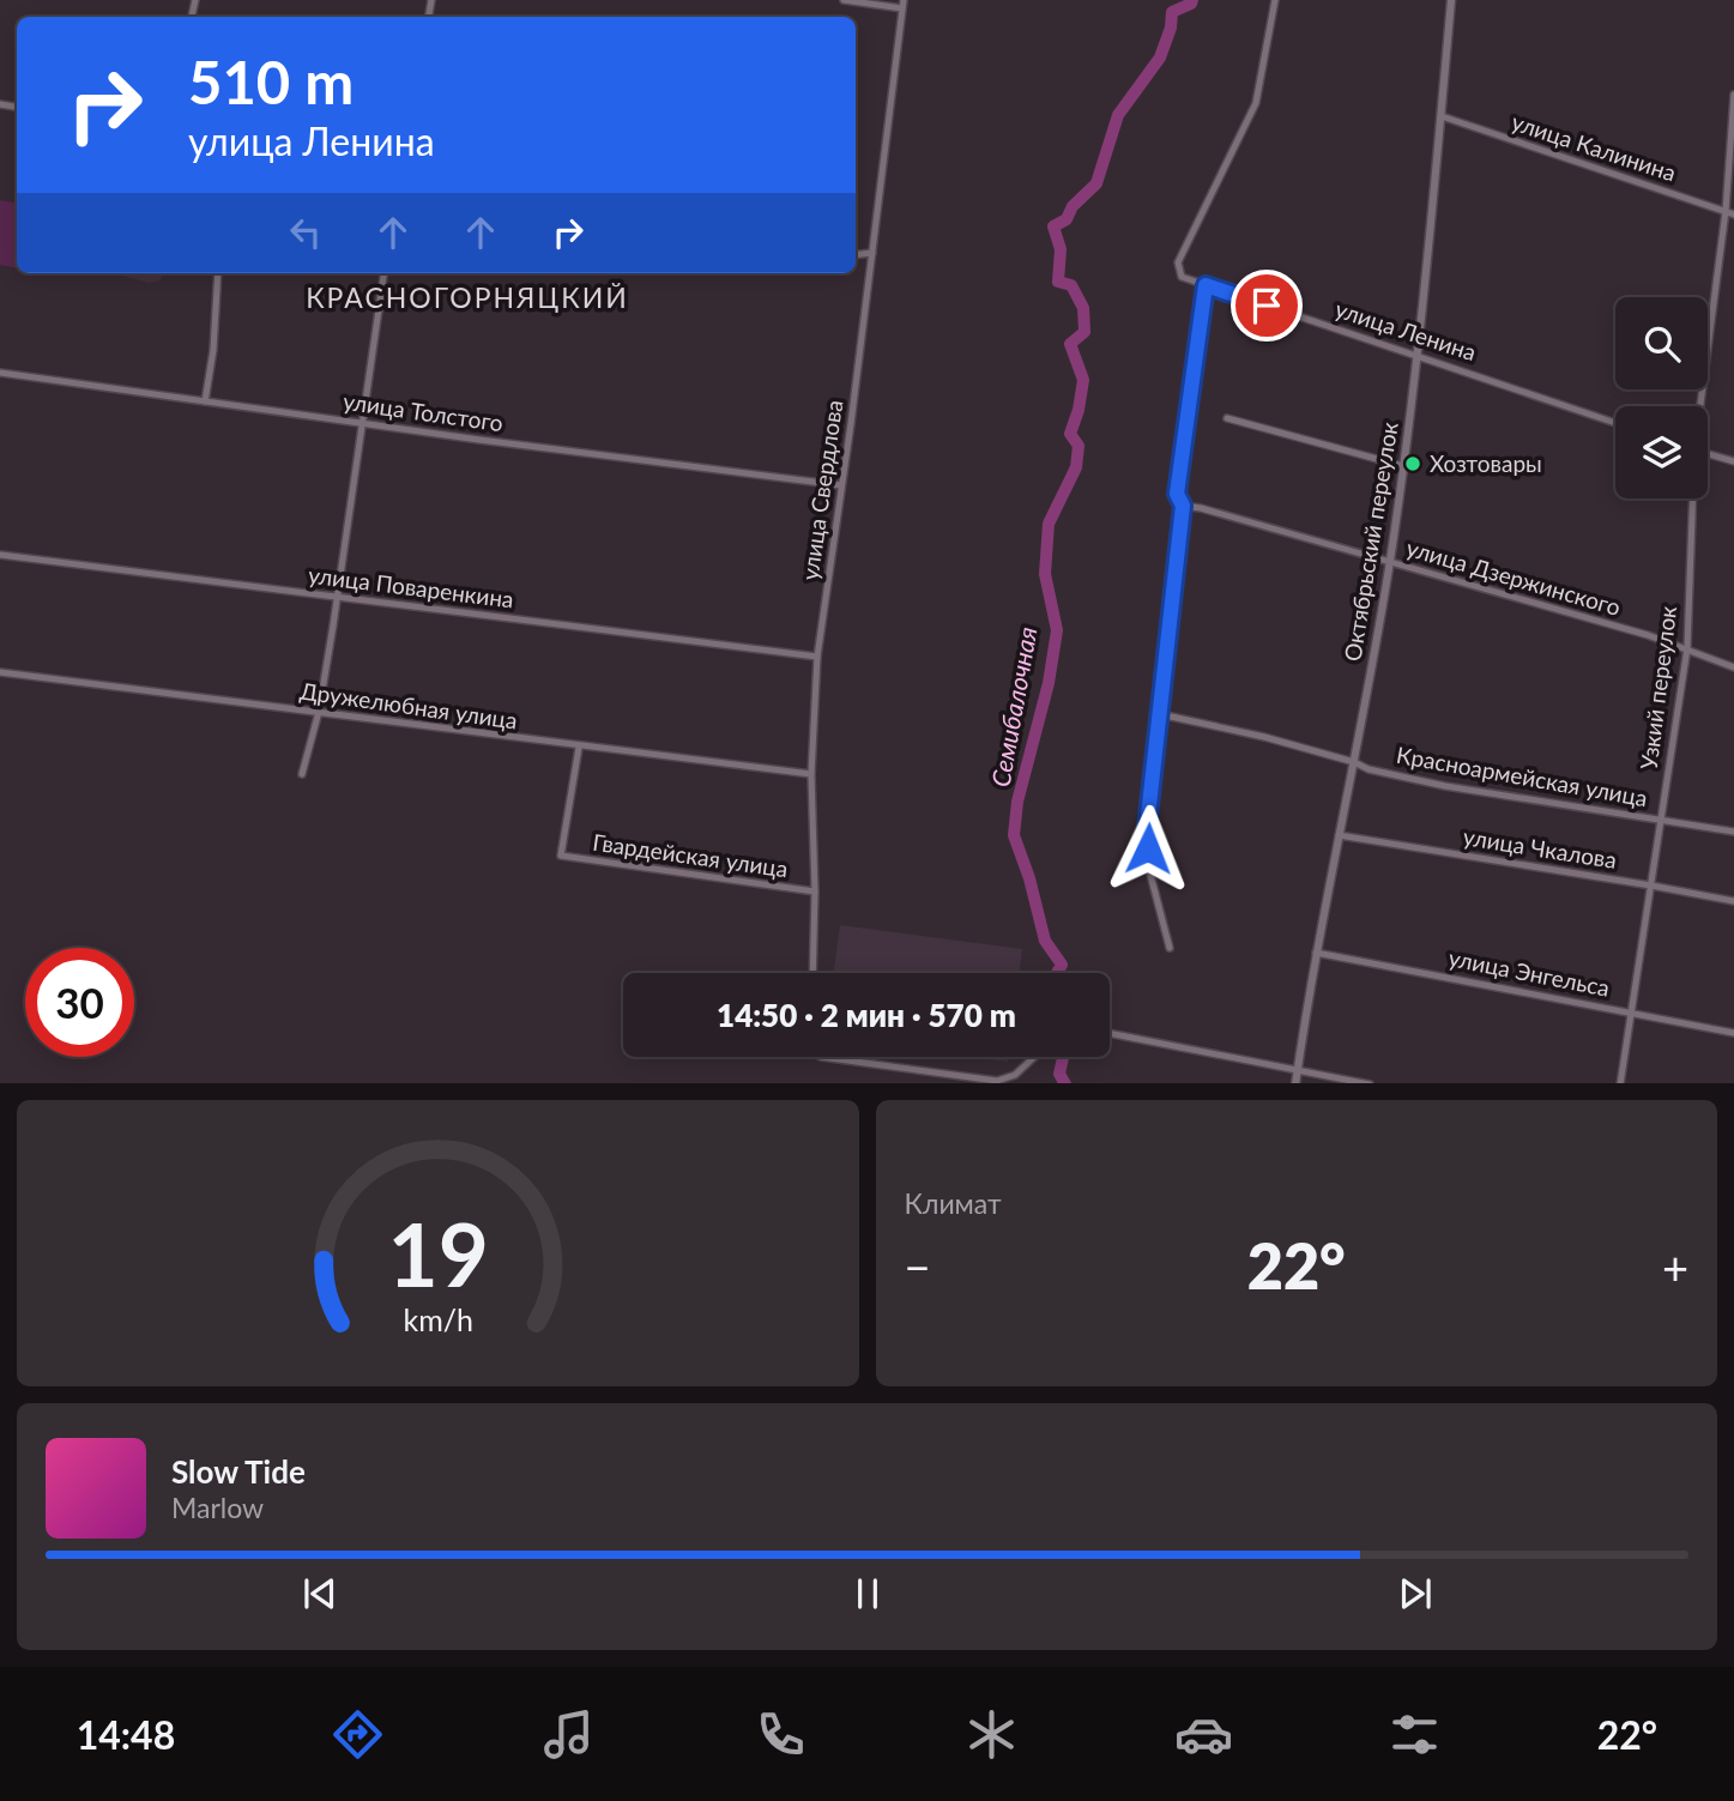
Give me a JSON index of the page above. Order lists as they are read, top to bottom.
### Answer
{
  "streets": {
    "street": [
      "улица Калинина",
      "улица Ленина",
      "улица Толстого",
      "улица Свердлова",
      "Октябрьский переулок",
      "улица Дзержинского",
      "улица Поваренкина",
      "Узкий переулок",
      "Дружелюбная улица",
      "Красноармейская улица",
      "улица Чкалова",
      "Гвардейская улица",
      "улица Энгельса"
    ]
  },
  "crossings": [
    ["улица Калинина", "Октябрьский переулок"],
    ["улица Калинина", "Узкий переулок"],
    ["улица Ленина", "Октябрьский переулок"],
    ["улица Толстого", "улица Свердлова"],
    ["улица Свердлова", "улица Поваренкина"],
    ["улица Свердлова", "Дружелюбная улица"],
    ["улица Свердлова", "Гвардейская улица"],
    ["Октябрьский переулок", "улица Дзержинского"],
    ["Октябрьский переулок", "Красноармейская улица"],
    ["Октябрьский переулок", "улица Чкалова"],
    ["Октябрьский переулок", "улица Энгельса"],
    ["улица Дзержинского", "Узкий переулок"],
    ["Узкий переулок", "Красноармейская улица"],
    ["Узкий переулок", "улица Чкалова"],
    ["Узкий переулок", "улица Энгельса"],
    ["Дружелюбная улица", "Гвардейская улица"]
  ],
  "districts": ["КРАСНОГОРНЯЦКИЙ"],
  "water": ["Семибалочная"],
  "places": ["Хозтовары"],
  "page": {
    "turn": ["510 m", "улица Ленина"],
    "limit": "30",
    "trip": "14:50 · 2 мин · 570 m",
    "tile": "Климат",
    "heat": ["−", "22°", "+"],
    "song": ["Slow Tide", "Marlow"],
    "tabs": ["14:48", "22°"],
    "gauge": ["19", "km/h"]
  }
}
